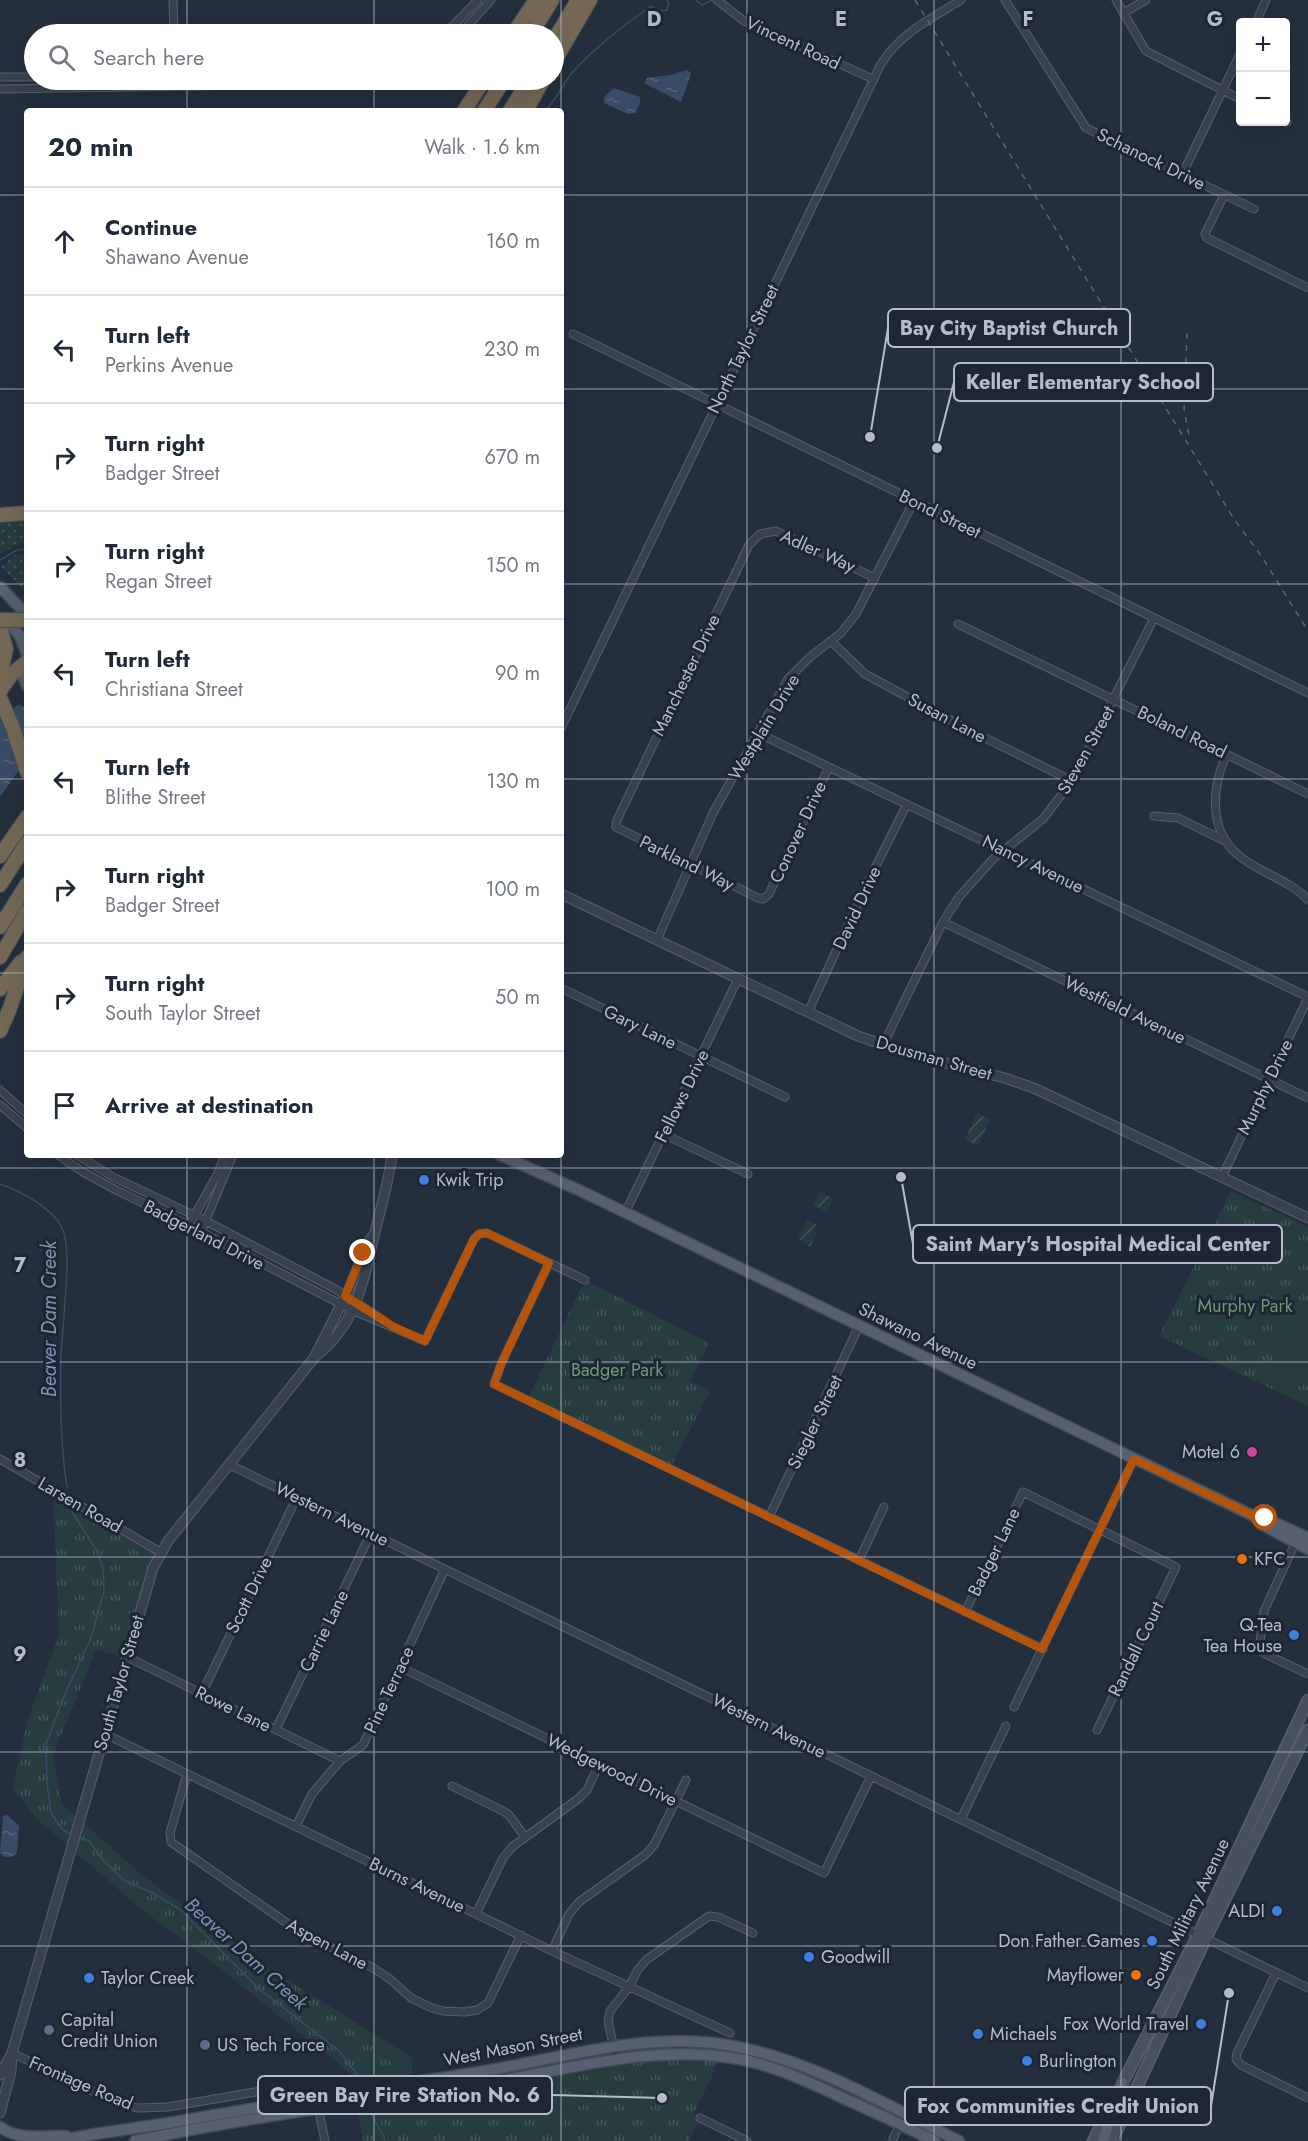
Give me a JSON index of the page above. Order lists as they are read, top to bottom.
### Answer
{
  "streets": {
    "main road": ["Shawano Avenue", "South Military Avenue", "West Mason Street"],
    "street": [
      "Vincent Road",
      "Schanock Drive",
      "North Taylor Street",
      "Bond Street",
      "Adler Way",
      "Manchester Drive",
      "Susan Lane",
      "Westplain Drive",
      "Boland Road",
      "Steven Street",
      "Conover Drive",
      "Parkland Way",
      "Nancy Avenue",
      "David Drive",
      "Westfield Avenue",
      "Gary Lane",
      "Dousman Street",
      "Murphy Drive",
      "Fellows Drive",
      "Badgerland Drive",
      "Siegler Street",
      "Larsen Road",
      "Western Avenue",
      "Badger Lane",
      "Scott Drive",
      "Carrie Lane",
      "Randall Court",
      "South Taylor Street",
      "Pine Terrace",
      "Rowe Lane",
      "Wedgewood Drive",
      "Burns Avenue",
      "Aspen Lane",
      "Frontage Road"
    ]
  },
  "crossings": [
    ["Vincent Road", "North Taylor Street"],
    ["North Taylor Street", "Bond Street"],
    ["Bond Street", "Westplain Drive"],
    ["Bond Street", "Steven Street"],
    ["Adler Way", "Manchester Drive"],
    ["Adler Way", "Westplain Drive"],
    ["Manchester Drive", "Parkland Way"],
    ["Susan Lane", "Westplain Drive"],
    ["Susan Lane", "Steven Street"],
    ["Westplain Drive", "Parkland Way"],
    ["Westplain Drive", "Nancy Avenue"],
    ["Westplain Drive", "Dousman Street"],
    ["Boland Road", "Steven Street"],
    ["Steven Street", "Nancy Avenue"],
    ["Steven Street", "Westfield Avenue"],
    ["Steven Street", "Dousman Street"],
    ["Conover Drive", "Parkland Way"],
    ["Conover Drive", "Nancy Avenue"],
    ["Nancy Avenue", "David Drive"],
    ["Nancy Avenue", "Murphy Drive"],
    ["David Drive", "Dousman Street"],
    ["Westfield Avenue", "Murphy Drive"],
    ["Gary Lane", "Fellows Drive"],
    ["Dousman Street", "Murphy Drive"],
    ["Dousman Street", "Fellows Drive"],
    ["Fellows Drive", "Shawano Avenue"],
    ["Badgerland Drive", "South Taylor Street"],
    ["Shawano Avenue", "Siegler Street"],
    ["Larsen Road", "South Taylor Street"],
    ["Western Avenue", "Scott Drive"],
    ["Western Avenue", "Carrie Lane"],
    ["Western Avenue", "South Taylor Street"],
    ["Western Avenue", "Pine Terrace"],
    ["Western Avenue", "Wedgewood Drive"],
    ["Western Avenue", "South Military Avenue"],
    ["Badger Lane", "Randall Court"],
    ["Scott Drive", "Rowe Lane"],
    ["Carrie Lane", "Rowe Lane"],
    ["South Taylor Street", "Rowe Lane"],
    ["South Taylor Street", "Burns Avenue"],
    ["South Taylor Street", "Frontage Road"],
    ["Pine Terrace", "Rowe Lane"],
    ["Pine Terrace", "Wedgewood Drive"],
    ["Pine Terrace", "Burns Avenue"],
    ["Burns Avenue", "Aspen Lane"],
    ["West Mason Street", "Frontage Road"]
  ],
  "water": ["Beaver Dam Creek"],
  "parks": ["Murphy Park", "Badger Park"],
  "places": [
    "Bay City Baptist Church",
    "Keller Elementary School",
    "Saint Mary's Hospital Medical Center",
    "Kwik Trip",
    "Motel 6",
    "KFC",
    "Q-Tea Tea House",
    "ALDI",
    "Don Father Games",
    "Goodwill",
    "Mayflower",
    "Taylor Creek",
    "Fox Communities Credit Union",
    "Fox World Travel",
    "Capital Credit Union",
    "Michaels",
    "US Tech Force",
    "Burlington",
    "Green Bay Fire Station No. 6"
  ],
  "page": {
    "map_buttons": ["+", "−"],
    "search": "Search here",
    "heading": ["20 min", "Walk · 1.6 km"],
    "list": [
      ["Continue", "Shawano Avenue", "160 m"],
      ["Turn left", "Perkins Avenue", "230 m"],
      ["Turn right", "Badger Street", "670 m"],
      ["Turn right", "Regan Street", "150 m"],
      ["Turn left", "Christiana Street", "90 m"],
      ["Turn left", "Blithe Street", "130 m"],
      ["Turn right", "Badger Street", "100 m"],
      ["Turn right", "South Taylor Street", "50 m"],
      "Arrive at destination"
    ]
  },
  "grid": {
    "columns": [
      "D",
      "E",
      "F",
      "G"
    ],
    "rows": ["7", "8", "9"]
  }
}
